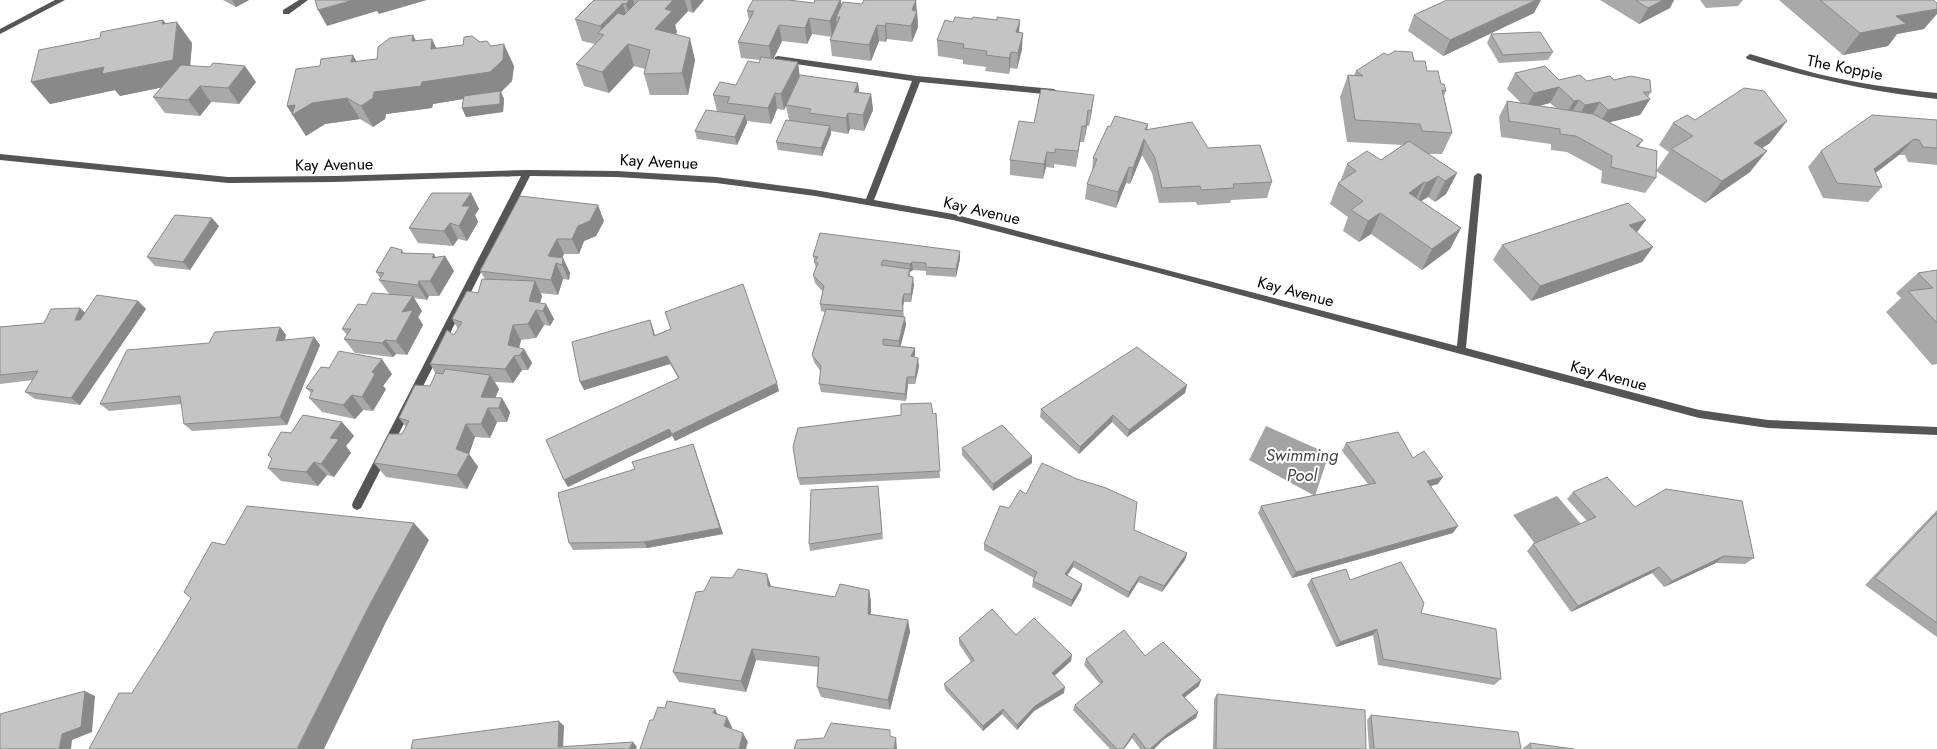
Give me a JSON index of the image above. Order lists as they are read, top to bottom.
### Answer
{
  "streets": {
    "street": ["The Koppie", "Kay Avenue"]
  },
  "water": ["Swimming Pool"]
}
